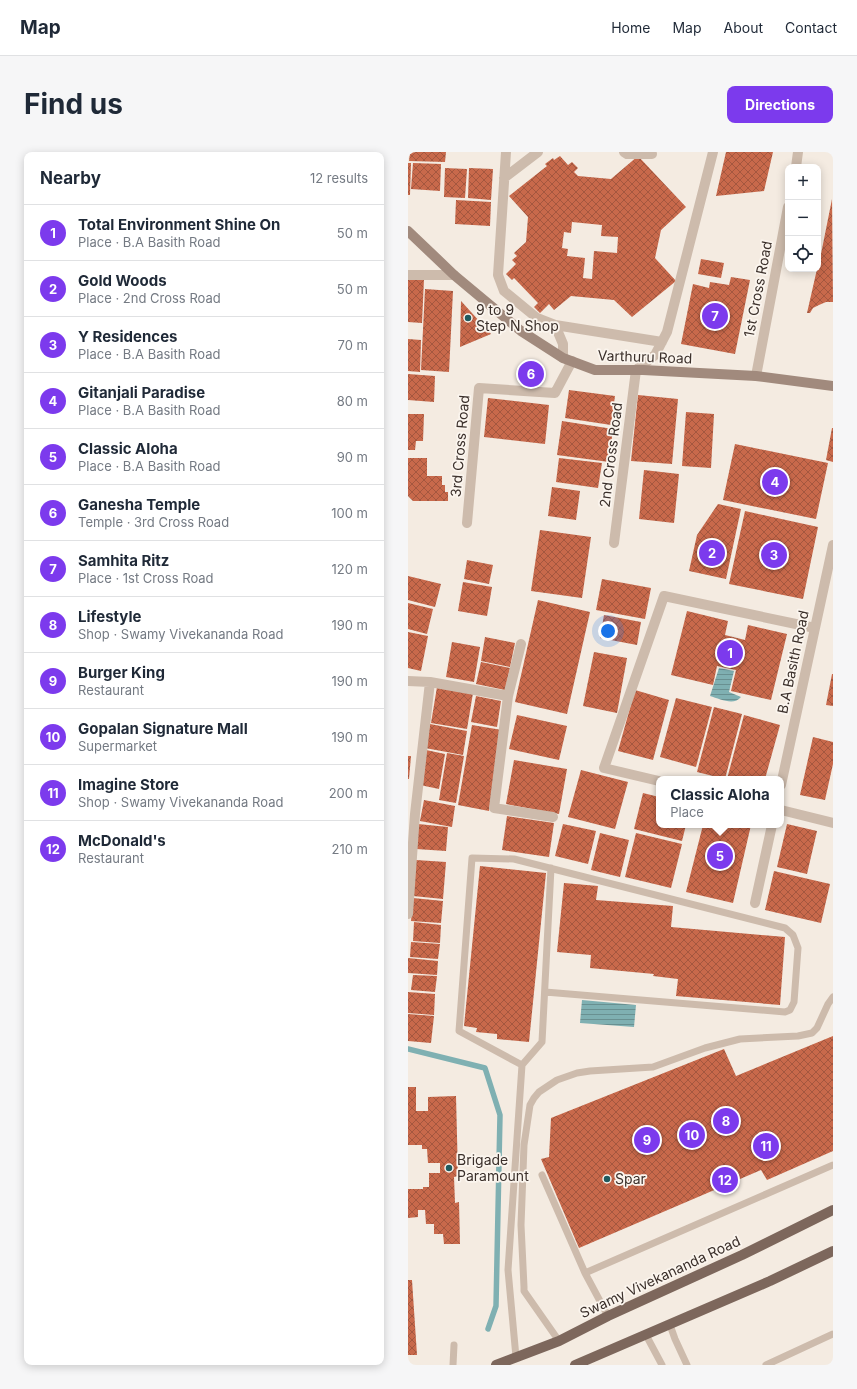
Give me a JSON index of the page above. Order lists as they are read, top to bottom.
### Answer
{
  "streets": {
    "main road": ["Swamy Vivekananda Road"],
    "street": [
      "1st Cross Road",
      "Varthuru Road",
      "3rd Cross Road",
      "2nd Cross Road",
      "B.A Basith Road"
    ]
  },
  "crossings": [
    ["1st Cross Road", "Varthuru Road"],
    ["Varthuru Road", "3rd Cross Road"],
    ["Varthuru Road", "2nd Cross Road"]
  ],
  "places": ["9 to 9 Step N Shop", "Brigade Paramount", "Spar"],
  "page": {
    "header": "Map",
    "nav": [
      "Home",
      "Map",
      "About",
      "Contact"
    ],
    "buttons": "Directions",
    "title": "Find us",
    "heading": ["Nearby", "12 results"],
    "map_buttons": ["+", "−"],
    "list": [
      {
        "mark": "1",
        "name": "Total Environment Shine On",
        "note": "Place · B.A Basith Road",
        "value": "50 m"
      },
      {
        "mark": "2",
        "name": "Gold Woods",
        "note": "Place · 2nd Cross Road",
        "value": "50 m"
      },
      {
        "mark": "3",
        "name": "Y Residences",
        "note": "Place · B.A Basith Road",
        "value": "70 m"
      },
      {
        "mark": "4",
        "name": "Gitanjali Paradise",
        "note": "Place · B.A Basith Road",
        "value": "80 m"
      },
      {
        "mark": "5",
        "name": "Classic Aloha",
        "note": "Place · B.A Basith Road",
        "value": "90 m"
      },
      {
        "mark": "6",
        "name": "Ganesha Temple",
        "note": "Temple · 3rd Cross Road",
        "value": "100 m"
      },
      {
        "mark": "7",
        "name": "Samhita Ritz",
        "note": "Place · 1st Cross Road",
        "value": "120 m"
      },
      {
        "mark": "8",
        "name": "Lifestyle",
        "note": "Shop · Swamy Vivekananda Road",
        "value": "190 m"
      },
      {
        "mark": "9",
        "name": "Burger King",
        "note": "Restaurant",
        "value": "190 m"
      },
      {
        "mark": "10",
        "name": "Gopalan Signature Mall",
        "note": "Supermarket",
        "value": "190 m"
      },
      {
        "mark": "11",
        "name": "Imagine Store",
        "note": "Shop · Swamy Vivekananda Road",
        "value": "200 m"
      },
      {
        "mark": "12",
        "name": "McDonald's",
        "note": "Restaurant",
        "value": "210 m"
      }
    ],
    "pins": [
      "7",
      "6",
      "4",
      "2",
      "3",
      "1",
      "5",
      "8",
      "10",
      "9",
      "11",
      "12"
    ],
    "popup": ["Classic Aloha", "Place"]
  }
}
